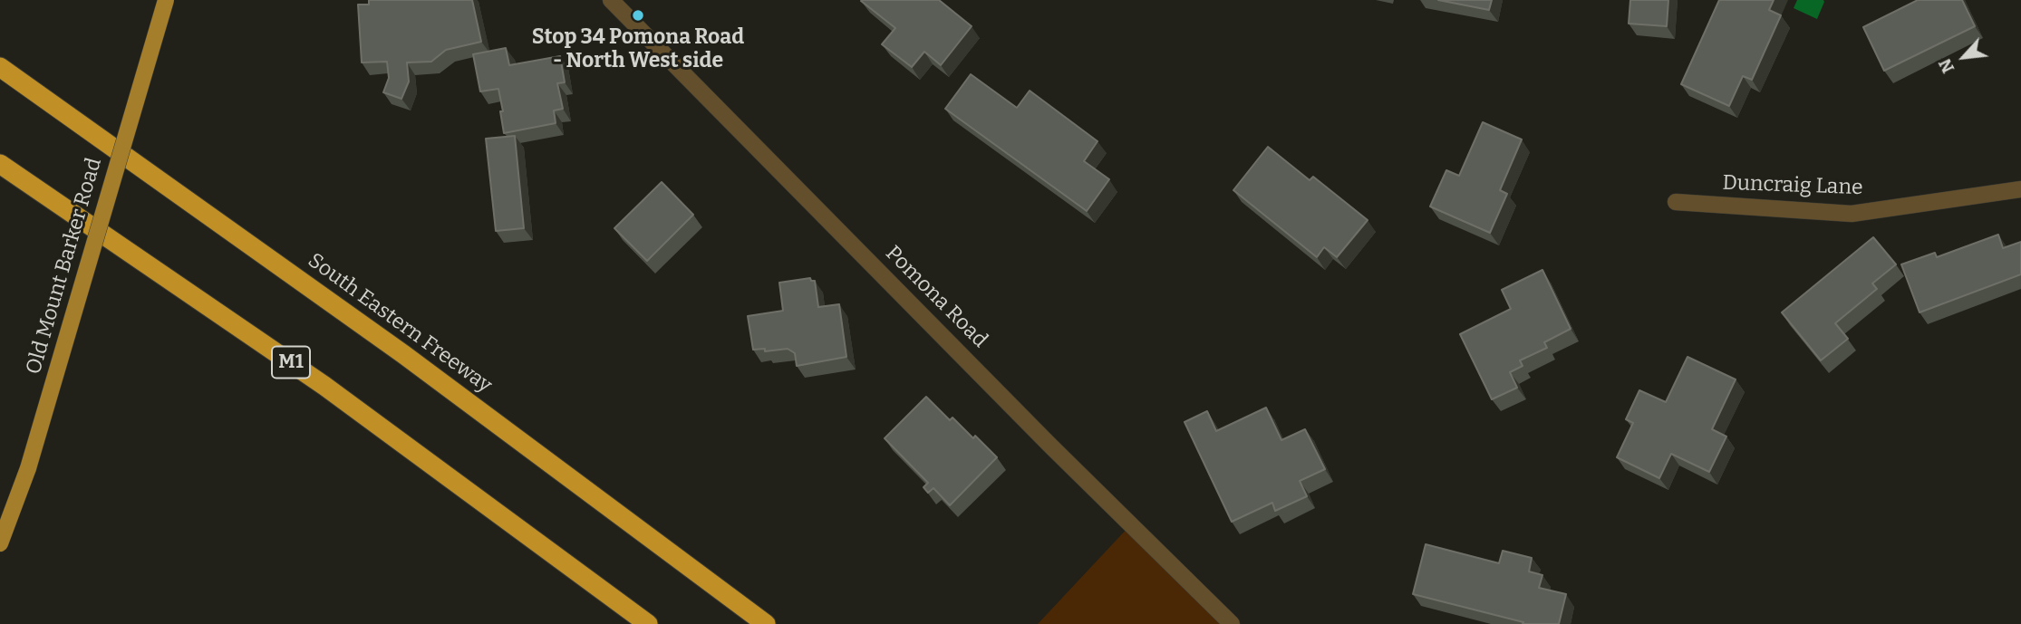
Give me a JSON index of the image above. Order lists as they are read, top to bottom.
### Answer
{
  "streets": {
    "highway": ["South Eastern Freeway", "M1"],
    "main road": ["Old Mount Barker Road"],
    "street": ["Duncraig Lane", "Pomona Road"]
  },
  "places": ["Stop 34 Pomona Road - North West side"],
  "north": "bottom left"
}
